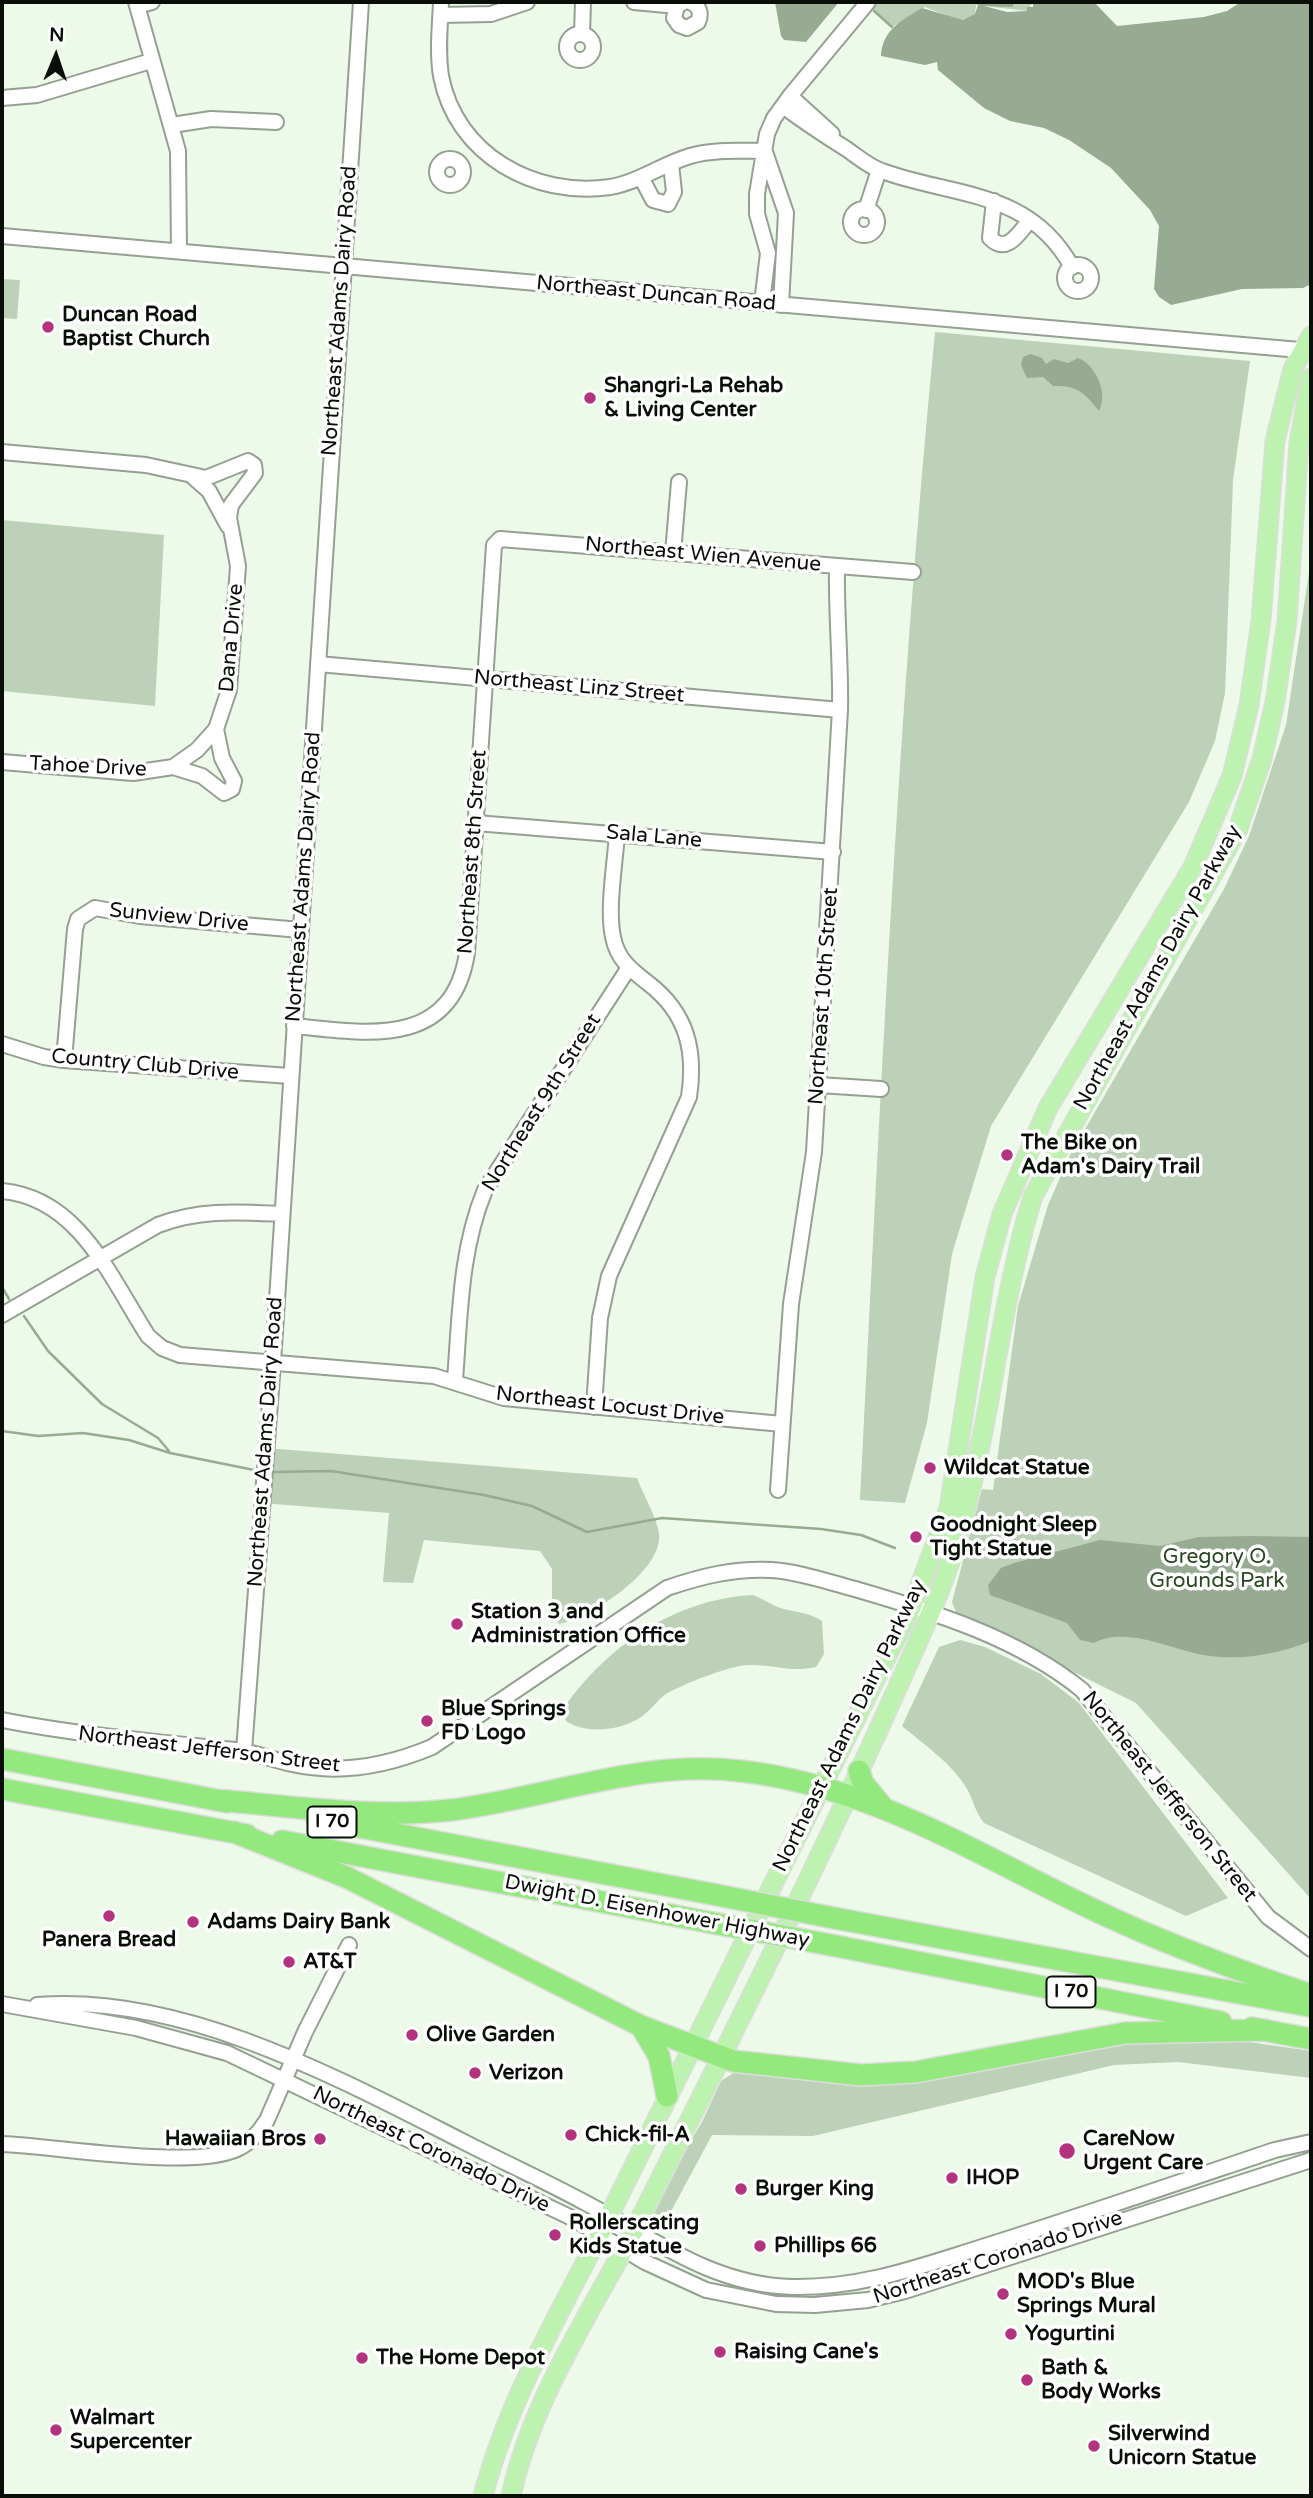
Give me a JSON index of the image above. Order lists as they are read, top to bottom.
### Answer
{
  "streets": {
    "highway": ["I 70", "Dwight D. Eisenhower Highway"],
    "main road": ["Northeast Adams Dairy Parkway"],
    "street": [
      "Northeast Duncan Road",
      "Northeast Adams Dairy Road",
      "Northeast Wien Avenue",
      "Dana Drive",
      "Northeast Linz Street",
      "Tahoe Drive",
      "Sala Lane",
      "Northeast 8th Street",
      "Sunview Drive",
      "Northeast 10th Street",
      "Country Club Drive",
      "Northeast 9th Street",
      "Northeast Locust Drive",
      "Northeast Jefferson Street",
      "Northeast Coronado Drive"
    ]
  },
  "crossings": [
    ["Northeast Duncan Road", "Northeast Adams Dairy Road"],
    ["Northeast Duncan Road", "Northeast Adams Dairy Parkway"],
    ["Northeast Adams Dairy Road", "Northeast Linz Street"],
    ["Northeast Adams Dairy Road", "Northeast 8th Street"],
    ["Northeast Adams Dairy Road", "Sunview Drive"],
    ["Northeast Adams Dairy Road", "Country Club Drive"],
    ["Northeast Adams Dairy Road", "Northeast Locust Drive"],
    ["Northeast Adams Dairy Road", "Northeast Jefferson Street"],
    ["Northeast Wien Avenue", "Northeast 8th Street"],
    ["Northeast Wien Avenue", "Northeast 10th Street"],
    ["Dana Drive", "Tahoe Drive"],
    ["Northeast Linz Street", "Northeast 8th Street"],
    ["Northeast Linz Street", "Northeast 10th Street"],
    ["Sala Lane", "Northeast 8th Street"],
    ["Sala Lane", "Northeast 10th Street"],
    ["Sunview Drive", "Country Club Drive"],
    ["Northeast Adams Dairy Parkway", "Northeast Jefferson Street"],
    ["Northeast Adams Dairy Parkway", "Northeast Coronado Drive"],
    ["Northeast 10th Street", "Northeast Locust Drive"],
    ["Northeast 9th Street", "Northeast Locust Drive"]
  ],
  "parks": ["Gregory O. Grounds Park"],
  "places": [
    "Duncan Road Baptist Church",
    "Shangri-La Rehab & Living Center",
    "The Bike on Adam's Dairy Trail",
    "Wildcat Statue",
    "Goodnight Sleep Tight Statue",
    "Station 3 and Administration Office",
    "Blue Springs FD Logo",
    "Panera Bread",
    "Adams Dairy Bank",
    "AT&T",
    "Olive Garden",
    "Verizon",
    "Chick-fil-A",
    "Hawaiian Bros",
    "CareNow Urgent Care",
    "IHOP",
    "Burger King",
    "Rollerscating Kids Statue",
    "Phillips 66",
    "MOD's Blue Springs Mural",
    "Yogurtini",
    "Raising Cane's",
    "The Home Depot",
    "Bath & Body Works",
    "Walmart Supercenter",
    "Silverwind Unicorn Statue"
  ],
  "north": "top"
}
